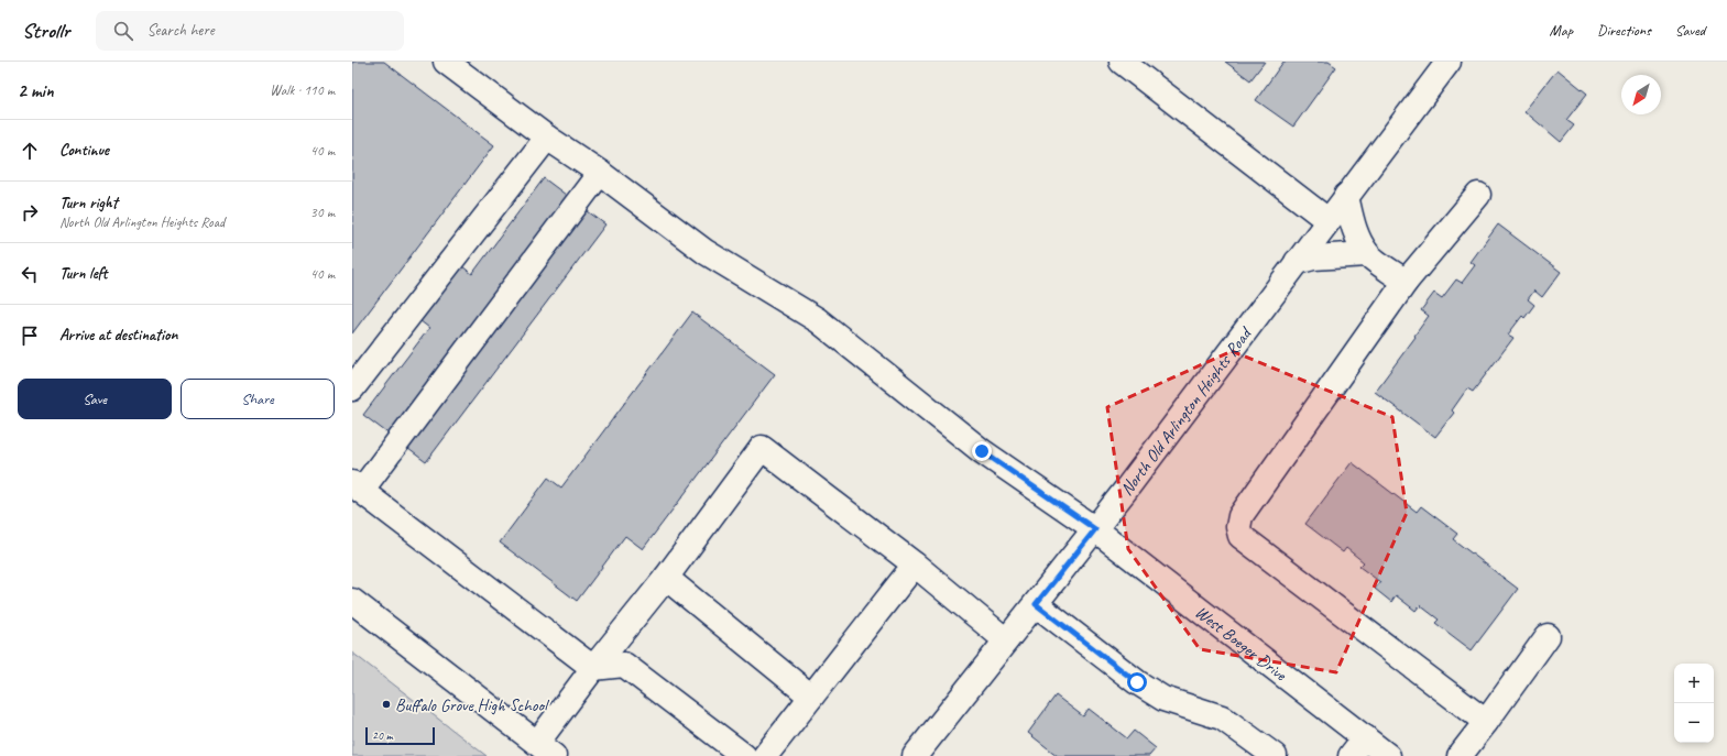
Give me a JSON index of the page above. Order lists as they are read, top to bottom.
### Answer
{
  "streets": {
    "street": ["North Old Arlington Heights Road", "West Boeger Drive"]
  },
  "crossings": [
    ["North Old Arlington Heights Road", "West Boeger Drive"]
  ],
  "places": ["Buffalo Grove High School"],
  "scale_bar": "20 m",
  "north": "bottom left",
  "page": {
    "header": "Strollr",
    "search": "Search here",
    "nav": ["Map", "Directions", "Saved"],
    "heading": ["2 min", "Walk · 110 m"],
    "list": [
      ["Continue", "40 m"],
      ["Turn right", "North Old Arlington Heights Road", "30 m"],
      ["Turn left", "40 m"],
      "Arrive at destination"
    ],
    "buttons": ["Save", "Share"],
    "map_buttons": ["+", "−"],
    "scale": "20 m"
  }
}
